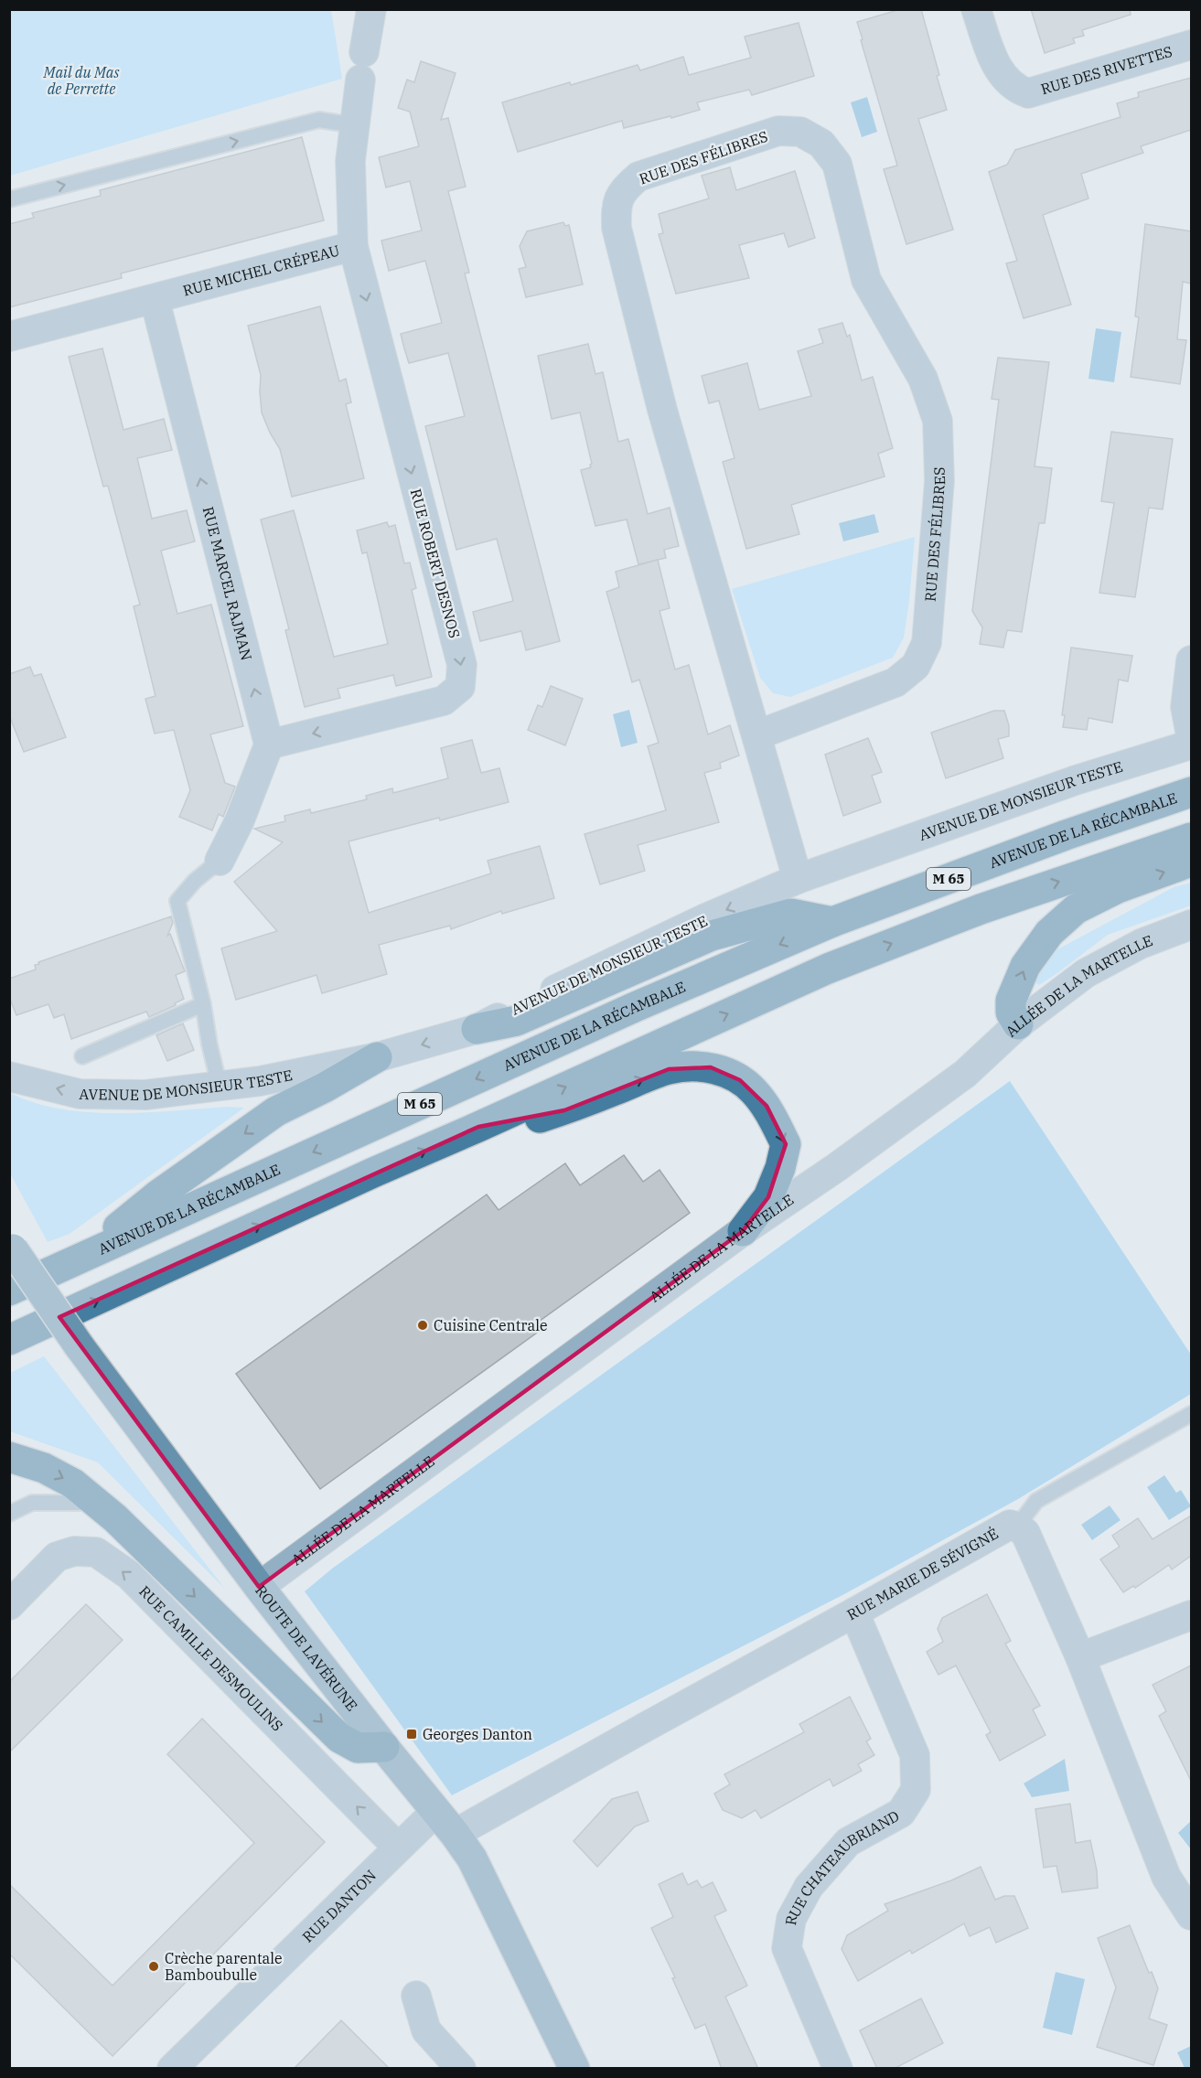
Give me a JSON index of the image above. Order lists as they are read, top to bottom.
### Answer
{
  "streets": {
    "main road": ["AVENUE DE LA RÉCAMBALE", "M 65"],
    "street": [
      "RUE DES RIVETTES",
      "RUE DES FÉLIBRES",
      "RUE MICHEL CRÉPEAU",
      "RUE ROBERT DESNOS",
      "RUE MARCEL RAJMAN",
      "AVENUE DE MONSIEUR TESTE",
      "ALLÉE DE LA MARTELLE",
      "RUE MARIE DE SÉVIGNÉ",
      "ROUTE DE LAVÉRUNE",
      "RUE CAMILLE DESMOULINS",
      "RUE CHATEAUBRIAND",
      "RUE DANTON"
    ]
  },
  "crossings": [
    ["RUE DES FÉLIBRES", "AVENUE DE MONSIEUR TESTE"],
    ["RUE MICHEL CRÉPEAU", "RUE ROBERT DESNOS"],
    ["RUE MICHEL CRÉPEAU", "RUE MARCEL RAJMAN"],
    ["RUE ROBERT DESNOS", "RUE MARCEL RAJMAN"],
    ["ALLÉE DE LA MARTELLE", "ROUTE DE LAVÉRUNE"],
    ["RUE MARIE DE SÉVIGNÉ", "ROUTE DE LAVÉRUNE"],
    ["RUE MARIE DE SÉVIGNÉ", "RUE CHATEAUBRIAND"],
    ["ROUTE DE LAVÉRUNE", "RUE DANTON"],
    ["RUE CAMILLE DESMOULINS", "RUE DANTON"]
  ],
  "one_way": ["RUE MARCEL RAJMAN", "AVENUE DE MONSIEUR TESTE", "RUE CAMILLE DESMOULINS"],
  "parks": ["Mail du Mas de Perrette"],
  "places": {
    "other": ["Cuisine Centrale", "Crèche parentale Bamboubulle"],
    "transit": ["Georges Danton"]
  }
}
